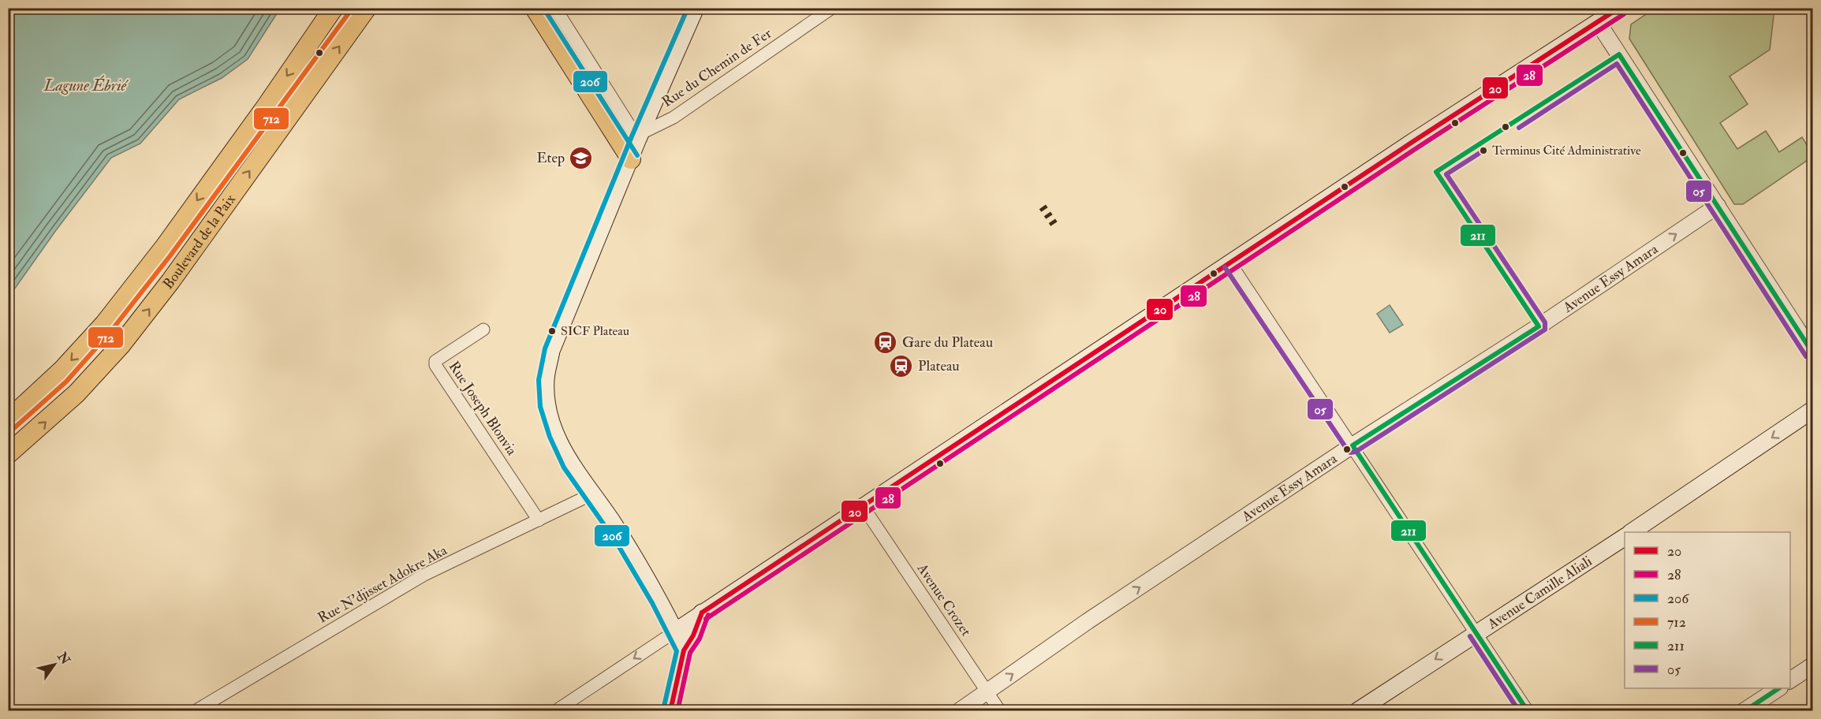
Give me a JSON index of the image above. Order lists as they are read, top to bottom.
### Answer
{
  "streets": {
    "main road": ["Boulevard de la Paix", "Avenue Camille Aliali"],
    "street": [
      "Rue du Chemin de Fer",
      "Avenue Essy Amara",
      "Rue Joseph Blonvia",
      "Rue N'djisset Adokre Aka",
      "Avenue Crozet"
    ]
  },
  "crossings": [
    ["Avenue Essy Amara", "Avenue Crozet"],
    ["Rue Joseph Blonvia", "Rue N'djisset Adokre Aka"]
  ],
  "one_way": ["Avenue Essy Amara", "Avenue Camille Aliali"],
  "water": ["Lagune Ébrié"],
  "places": {
    "other": ["Terminus Cité Administrative", "SICF Plateau"],
    "school or university": ["Etep"],
    "station": ["Gare du Plateau", "Plateau"]
  },
  "lines": [
    "transit line 20",
    "transit line 206",
    "transit line 712",
    "transit line 28",
    "transit line 211",
    "transit line 05"
  ],
  "legend": [
    "20",
    "28",
    "206",
    "712",
    "211",
    "05"
  ],
  "north": "top right"
}
